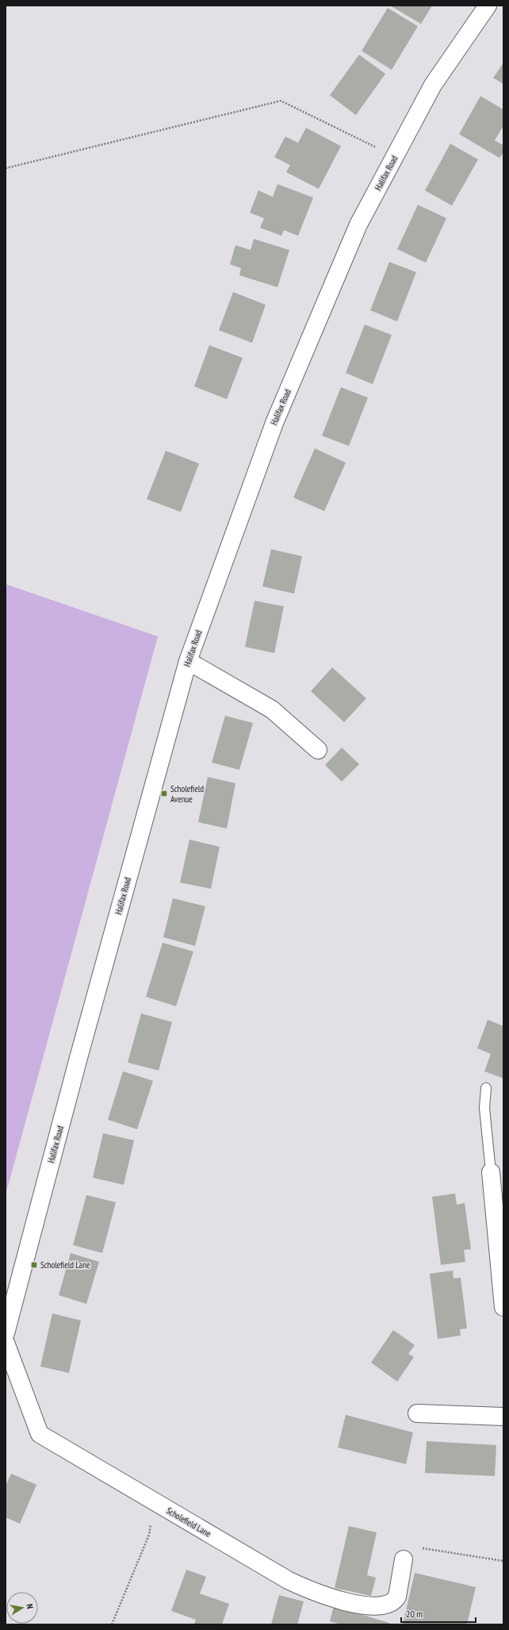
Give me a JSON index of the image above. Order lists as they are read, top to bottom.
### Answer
{
  "streets": {
    "street": ["Halifax Road", "Scholefield Lane"]
  },
  "places": {
    "transit": ["Scholefield Avenue", "Scholefield Lane"]
  },
  "scale_bar": "20 m",
  "north": "right"
}
